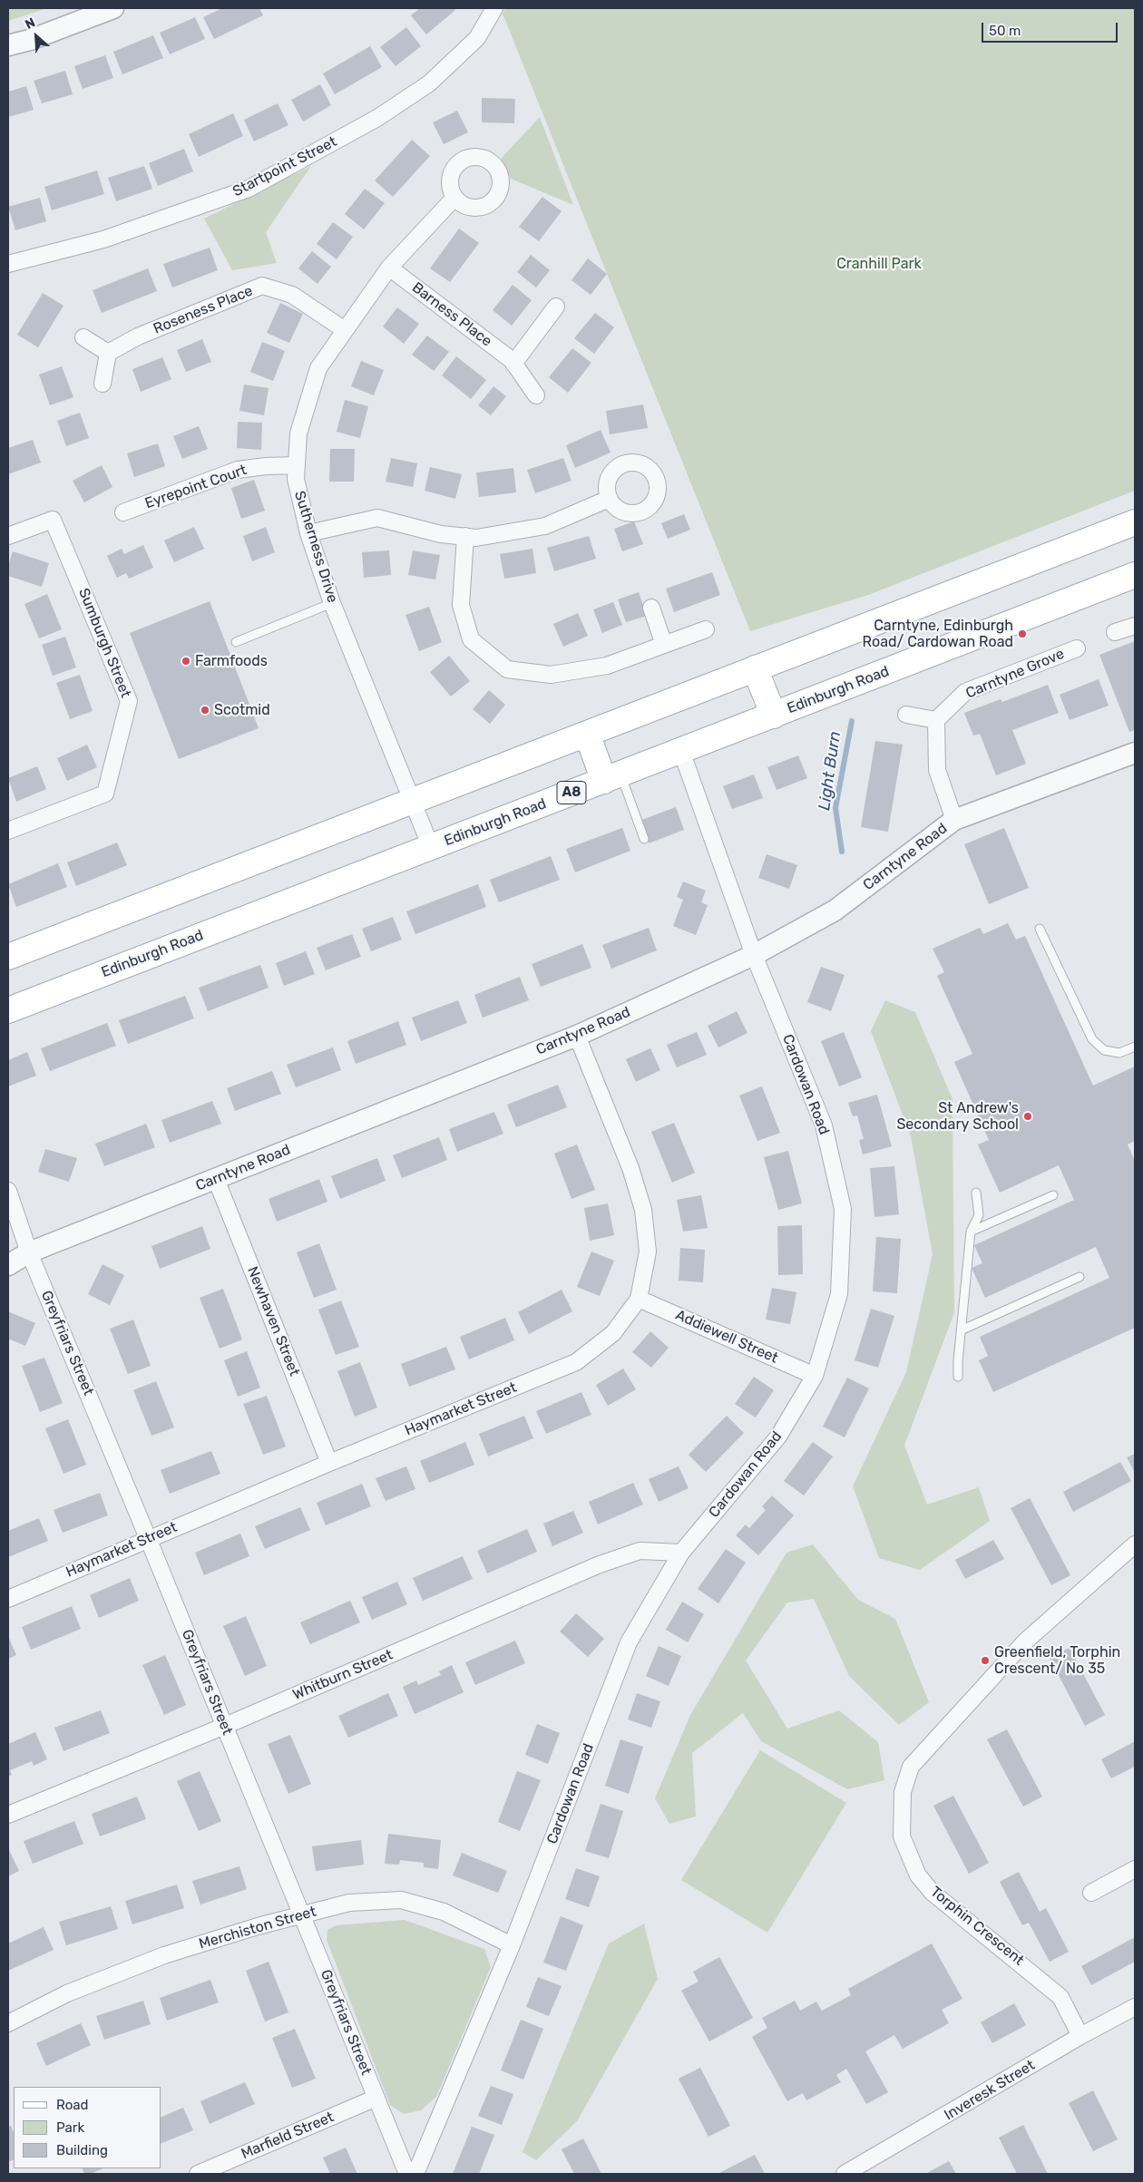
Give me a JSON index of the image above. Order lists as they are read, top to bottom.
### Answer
{
  "streets": {
    "main road": ["Edinburgh Road", "A8"],
    "street": [
      "Startpoint Street",
      "Roseness Place",
      "Barness Place",
      "Eyrepoint Court",
      "Sutherness Drive",
      "Sumburgh Street",
      "Carntyne Grove",
      "Carntyne Road",
      "Cardowan Road",
      "Newhaven Street",
      "Addiewell Street",
      "Greyfriars Street",
      "Haymarket Street",
      "Whitburn Street",
      "Torphin Crescent",
      "Merchiston Street",
      "Inveresk Street",
      "Marfield Street"
    ]
  },
  "crossings": [
    ["Roseness Place", "Sutherness Drive"],
    ["Barness Place", "Sutherness Drive"],
    ["Eyrepoint Court", "Sutherness Drive"],
    ["Sutherness Drive", "Edinburgh Road"],
    ["Edinburgh Road", "Cardowan Road"],
    ["Carntyne Road", "Cardowan Road"],
    ["Carntyne Road", "Newhaven Street"],
    ["Carntyne Road", "Greyfriars Street"],
    ["Carntyne Road", "Haymarket Street"],
    ["Cardowan Road", "Addiewell Street"],
    ["Cardowan Road", "Whitburn Street"],
    ["Cardowan Road", "Merchiston Street"],
    ["Newhaven Street", "Haymarket Street"],
    ["Addiewell Street", "Haymarket Street"],
    ["Greyfriars Street", "Haymarket Street"],
    ["Greyfriars Street", "Whitburn Street"],
    ["Greyfriars Street", "Merchiston Street"],
    ["Greyfriars Street", "Marfield Street"],
    ["Torphin Crescent", "Inveresk Street"]
  ],
  "water": ["Light Burn"],
  "parks": ["Cranhill Park"],
  "places": [
    "Carntyne, Edinburgh Road/ Cardowan Road",
    "Farmfoods",
    "Scotmid",
    "St Andrew's Secondary School",
    "Greenfield, Torphin Crescent/ No 35"
  ],
  "legend": ["Road", "Park", "Building"],
  "scale_bar": "50 m",
  "north": "top left"
}
